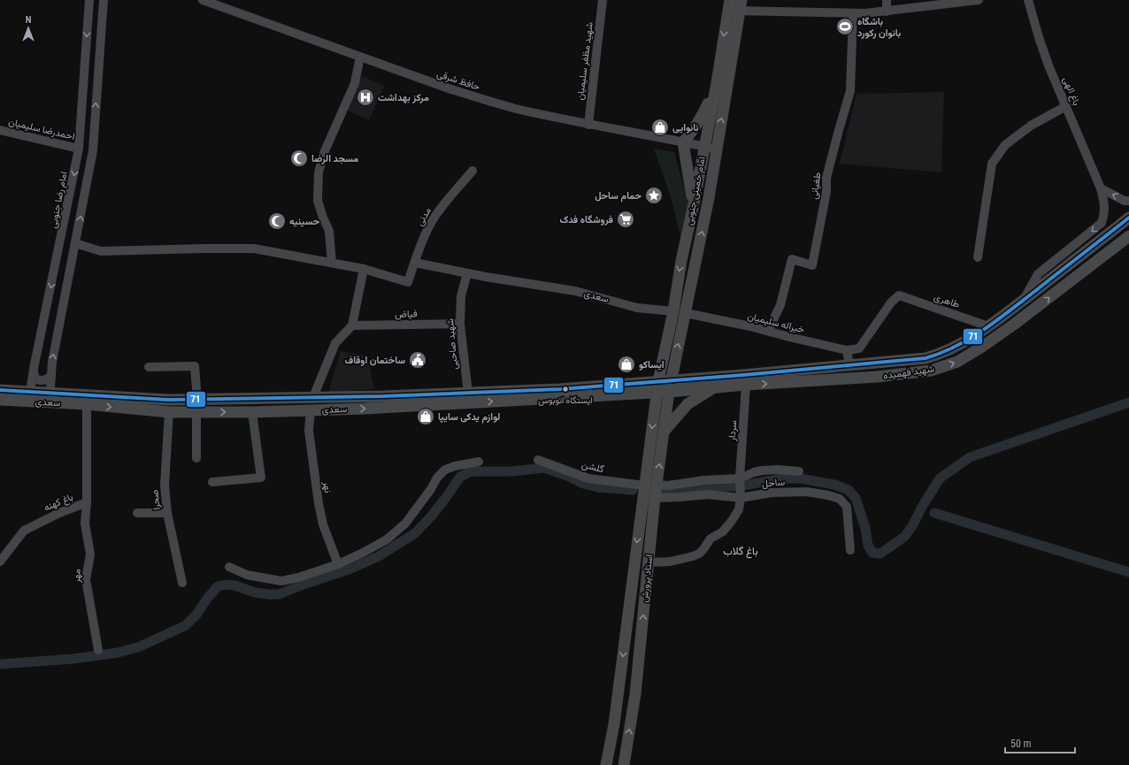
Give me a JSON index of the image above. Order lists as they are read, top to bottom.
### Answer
{
  "streets": {
    "main road": [
      "امام خمینی جنوبی",
      "سعدی",
      "شهید فهمیده",
      "استاد پرورش"
    ],
    "street": [
      "شهید مظفر سلیمیان",
      "حافظ شرقی",
      "باغ الهی",
      "احمدرضا سلیمیان",
      "طغیانی",
      "امام رضا جنوبی",
      "مدنی",
      "طاهری",
      "فیاض",
      "خیراله سلیمیان",
      "شهید صاحبی",
      "سردار",
      "گلشن",
      "ساحل",
      "نهر",
      "صحرا",
      "باغ کهنه",
      "مهر"
    ]
  },
  "crossings": [
    ["شهید مظفر سلیمیان", "حافظ شرقی"],
    ["حافظ شرقی", "امام خمینی جنوبی"],
    ["باغ الهی", "شهید فهمیده"],
    ["احمدرضا سلیمیان", "امام رضا جنوبی"],
    ["طغیانی", "خیراله سلیمیان"],
    ["امام خمینی جنوبی", "سعدی"],
    ["امام خمینی جنوبی", "خیراله سلیمیان"],
    ["امام خمینی جنوبی", "شهید فهمیده"],
    ["امام خمینی جنوبی", "استاد پرورش"],
    ["امام رضا جنوبی", "سعدی"],
    ["مدنی", "سعدی"],
    ["سعدی", "شهید صاحبی"],
    ["سعدی", "شهید فهمیده"],
    ["سعدی", "نهر"],
    ["سعدی", "صحرا"],
    ["سعدی", "باغ کهنه"],
    ["سعدی", "استاد پرورش"],
    ["طاهری", "خیراله سلیمیان"],
    ["طاهری", "شهید فهمیده"],
    ["فیاض", "شهید صاحبی"],
    ["شهید فهمیده", "سردار"],
    ["شهید فهمیده", "استاد پرورش"],
    ["سردار", "ساحل"],
    ["سردار", "استاد پرورش"],
    ["گلشن", "استاد پرورش"],
    ["ساحل", "استاد پرورش"],
    ["باغ کهنه", "مهر"]
  ],
  "one_way": ["باغ الهی"],
  "districts": ["باغ گلاب"],
  "places": {
    "sports": ["باشگاه بانوان رکورد"],
    "hospital": ["مرکز بهداشت"],
    "shop": ["نانوایی", "ایساکو", "لوازم یدکی سایپا"],
    "mosque": ["مسجد الرضا", "حسینیه"],
    "place": ["حمام ساحل"],
    "supermarket": ["فروشگاه فدک"],
    "public building": ["ساختمان اوقاف"],
    "other": ["ایستگاه اتوبوس"]
  },
  "lines": ["transit line 71"],
  "scale_bar": "50 m",
  "north": "top"
}
